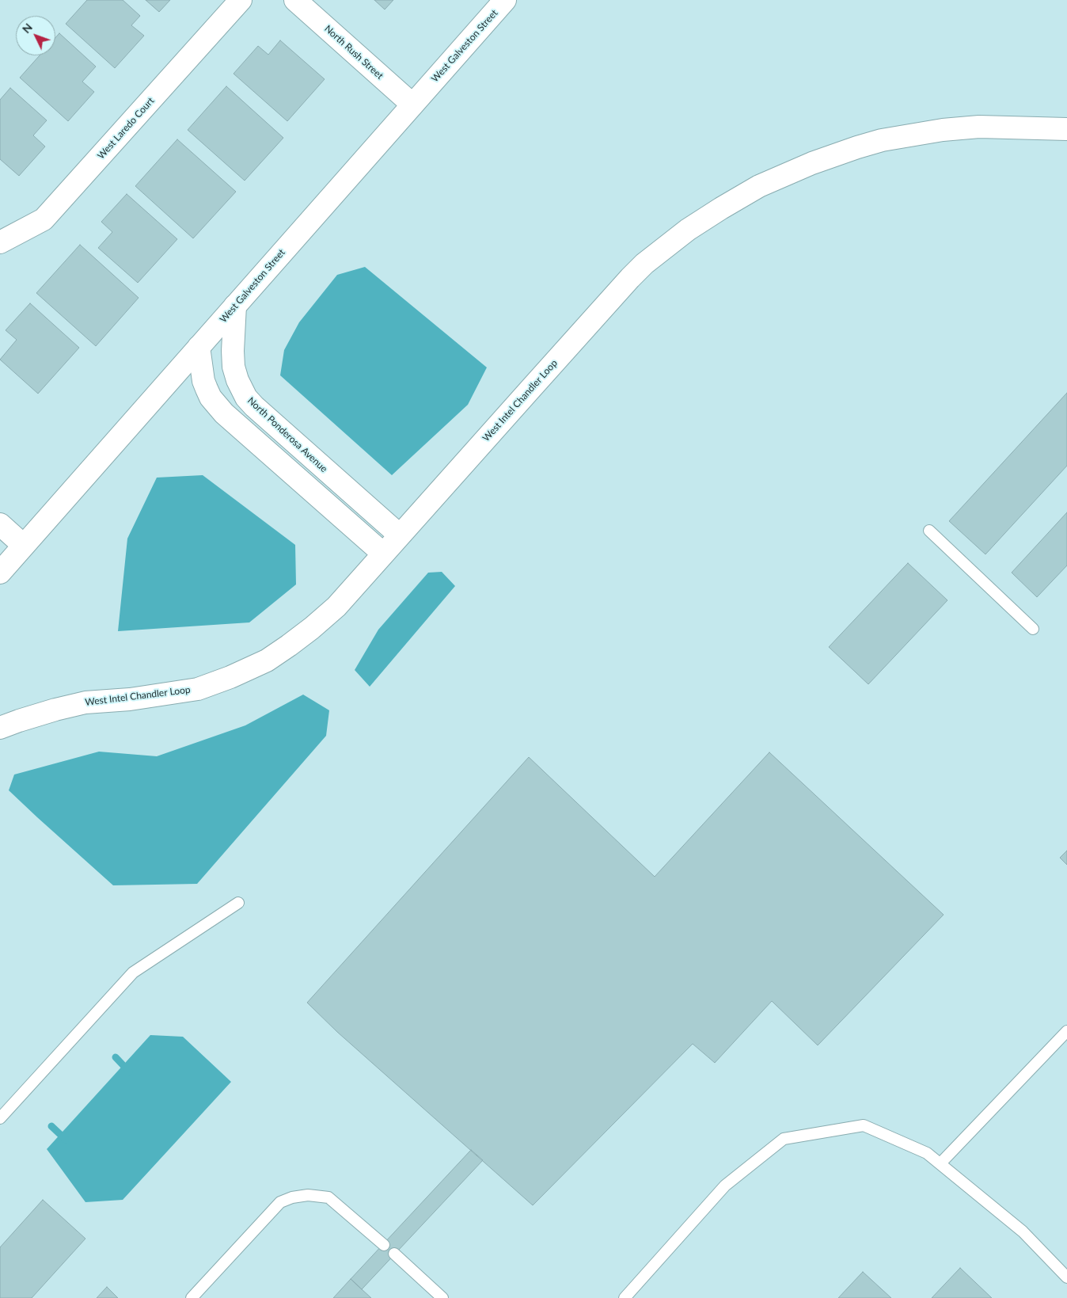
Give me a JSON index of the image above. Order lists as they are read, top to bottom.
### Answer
{
  "streets": {
    "street": [
      "West Galveston Street",
      "North Rush Street",
      "West Laredo Court",
      "West Intel Chandler Loop",
      "North Ponderosa Avenue"
    ]
  },
  "crossings": [
    ["West Galveston Street", "North Rush Street"],
    ["West Galveston Street", "North Ponderosa Avenue"],
    ["West Intel Chandler Loop", "North Ponderosa Avenue"]
  ],
  "north": "top left"
}
